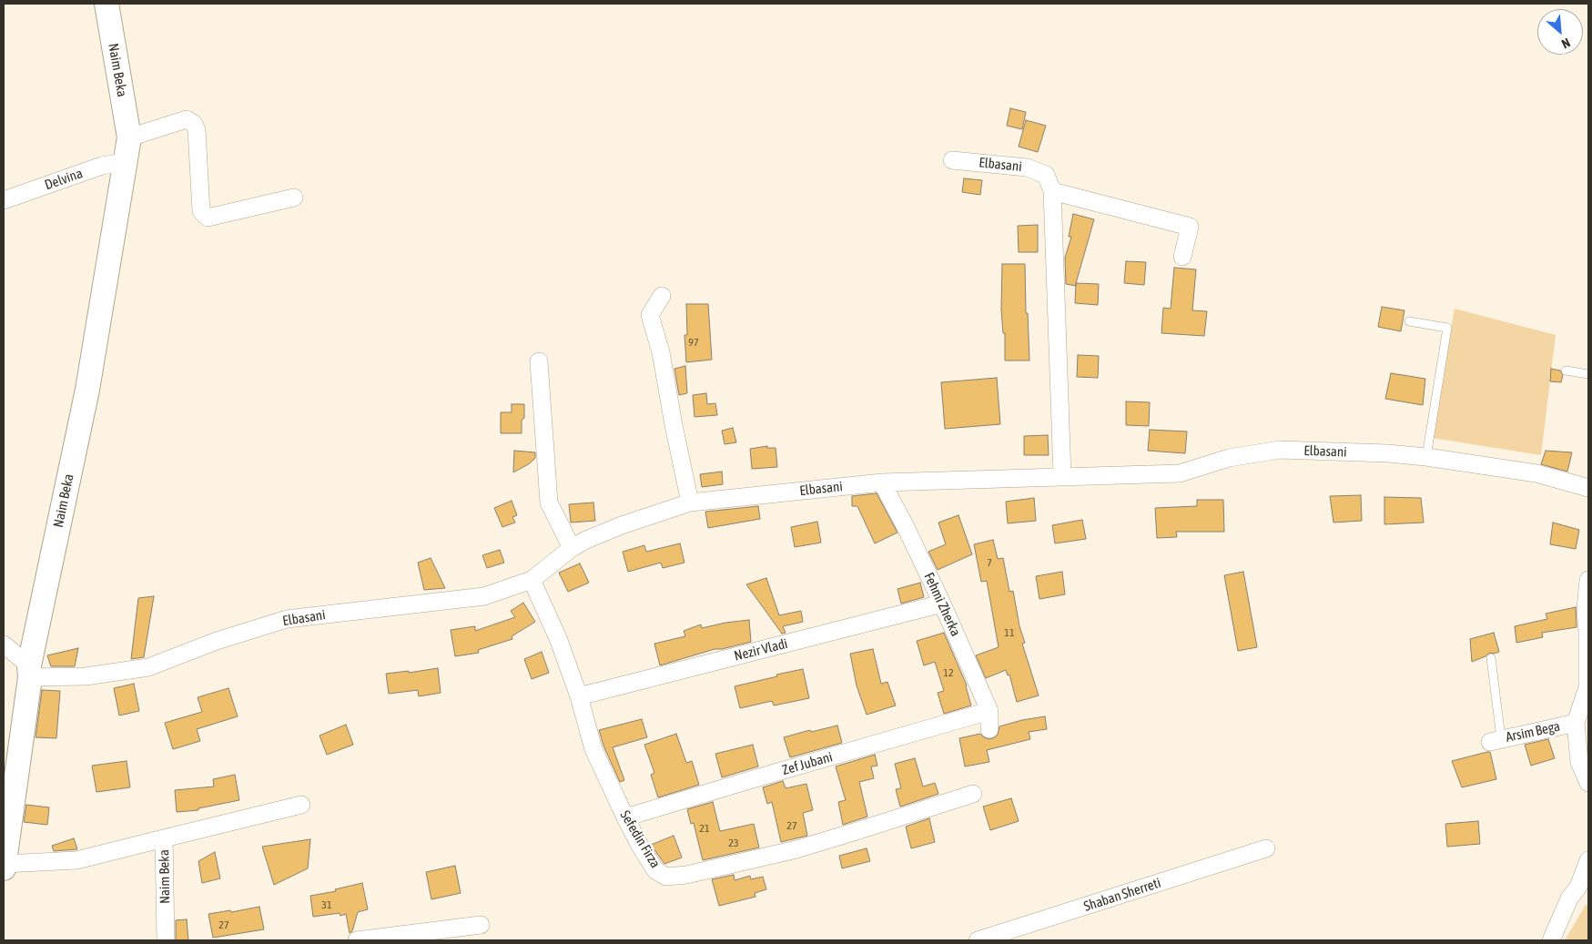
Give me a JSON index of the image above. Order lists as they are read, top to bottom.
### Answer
{
  "streets": {
    "street": [
      "Naim Beka",
      "Elbasani",
      "Delvina",
      "Fehmi Zherka",
      "Nezir Vladi",
      "Arsim Bega",
      "Zef Jubani",
      "Sefedin Firza",
      "Shaban Sherreti"
    ]
  },
  "crossings": [
    ["Naim Beka", "Elbasani"],
    ["Naim Beka", "Delvina"],
    ["Elbasani", "Fehmi Zherka"],
    ["Elbasani", "Sefedin Firza"],
    ["Fehmi Zherka", "Nezir Vladi"],
    ["Fehmi Zherka", "Zef Jubani"],
    ["Nezir Vladi", "Sefedin Firza"],
    ["Zef Jubani", "Sefedin Firza"]
  ],
  "house_numbers": [
    "97",
    "7",
    "11",
    "12",
    "27",
    "21",
    "23",
    "31",
    "27"
  ],
  "north": "bottom right"
}
